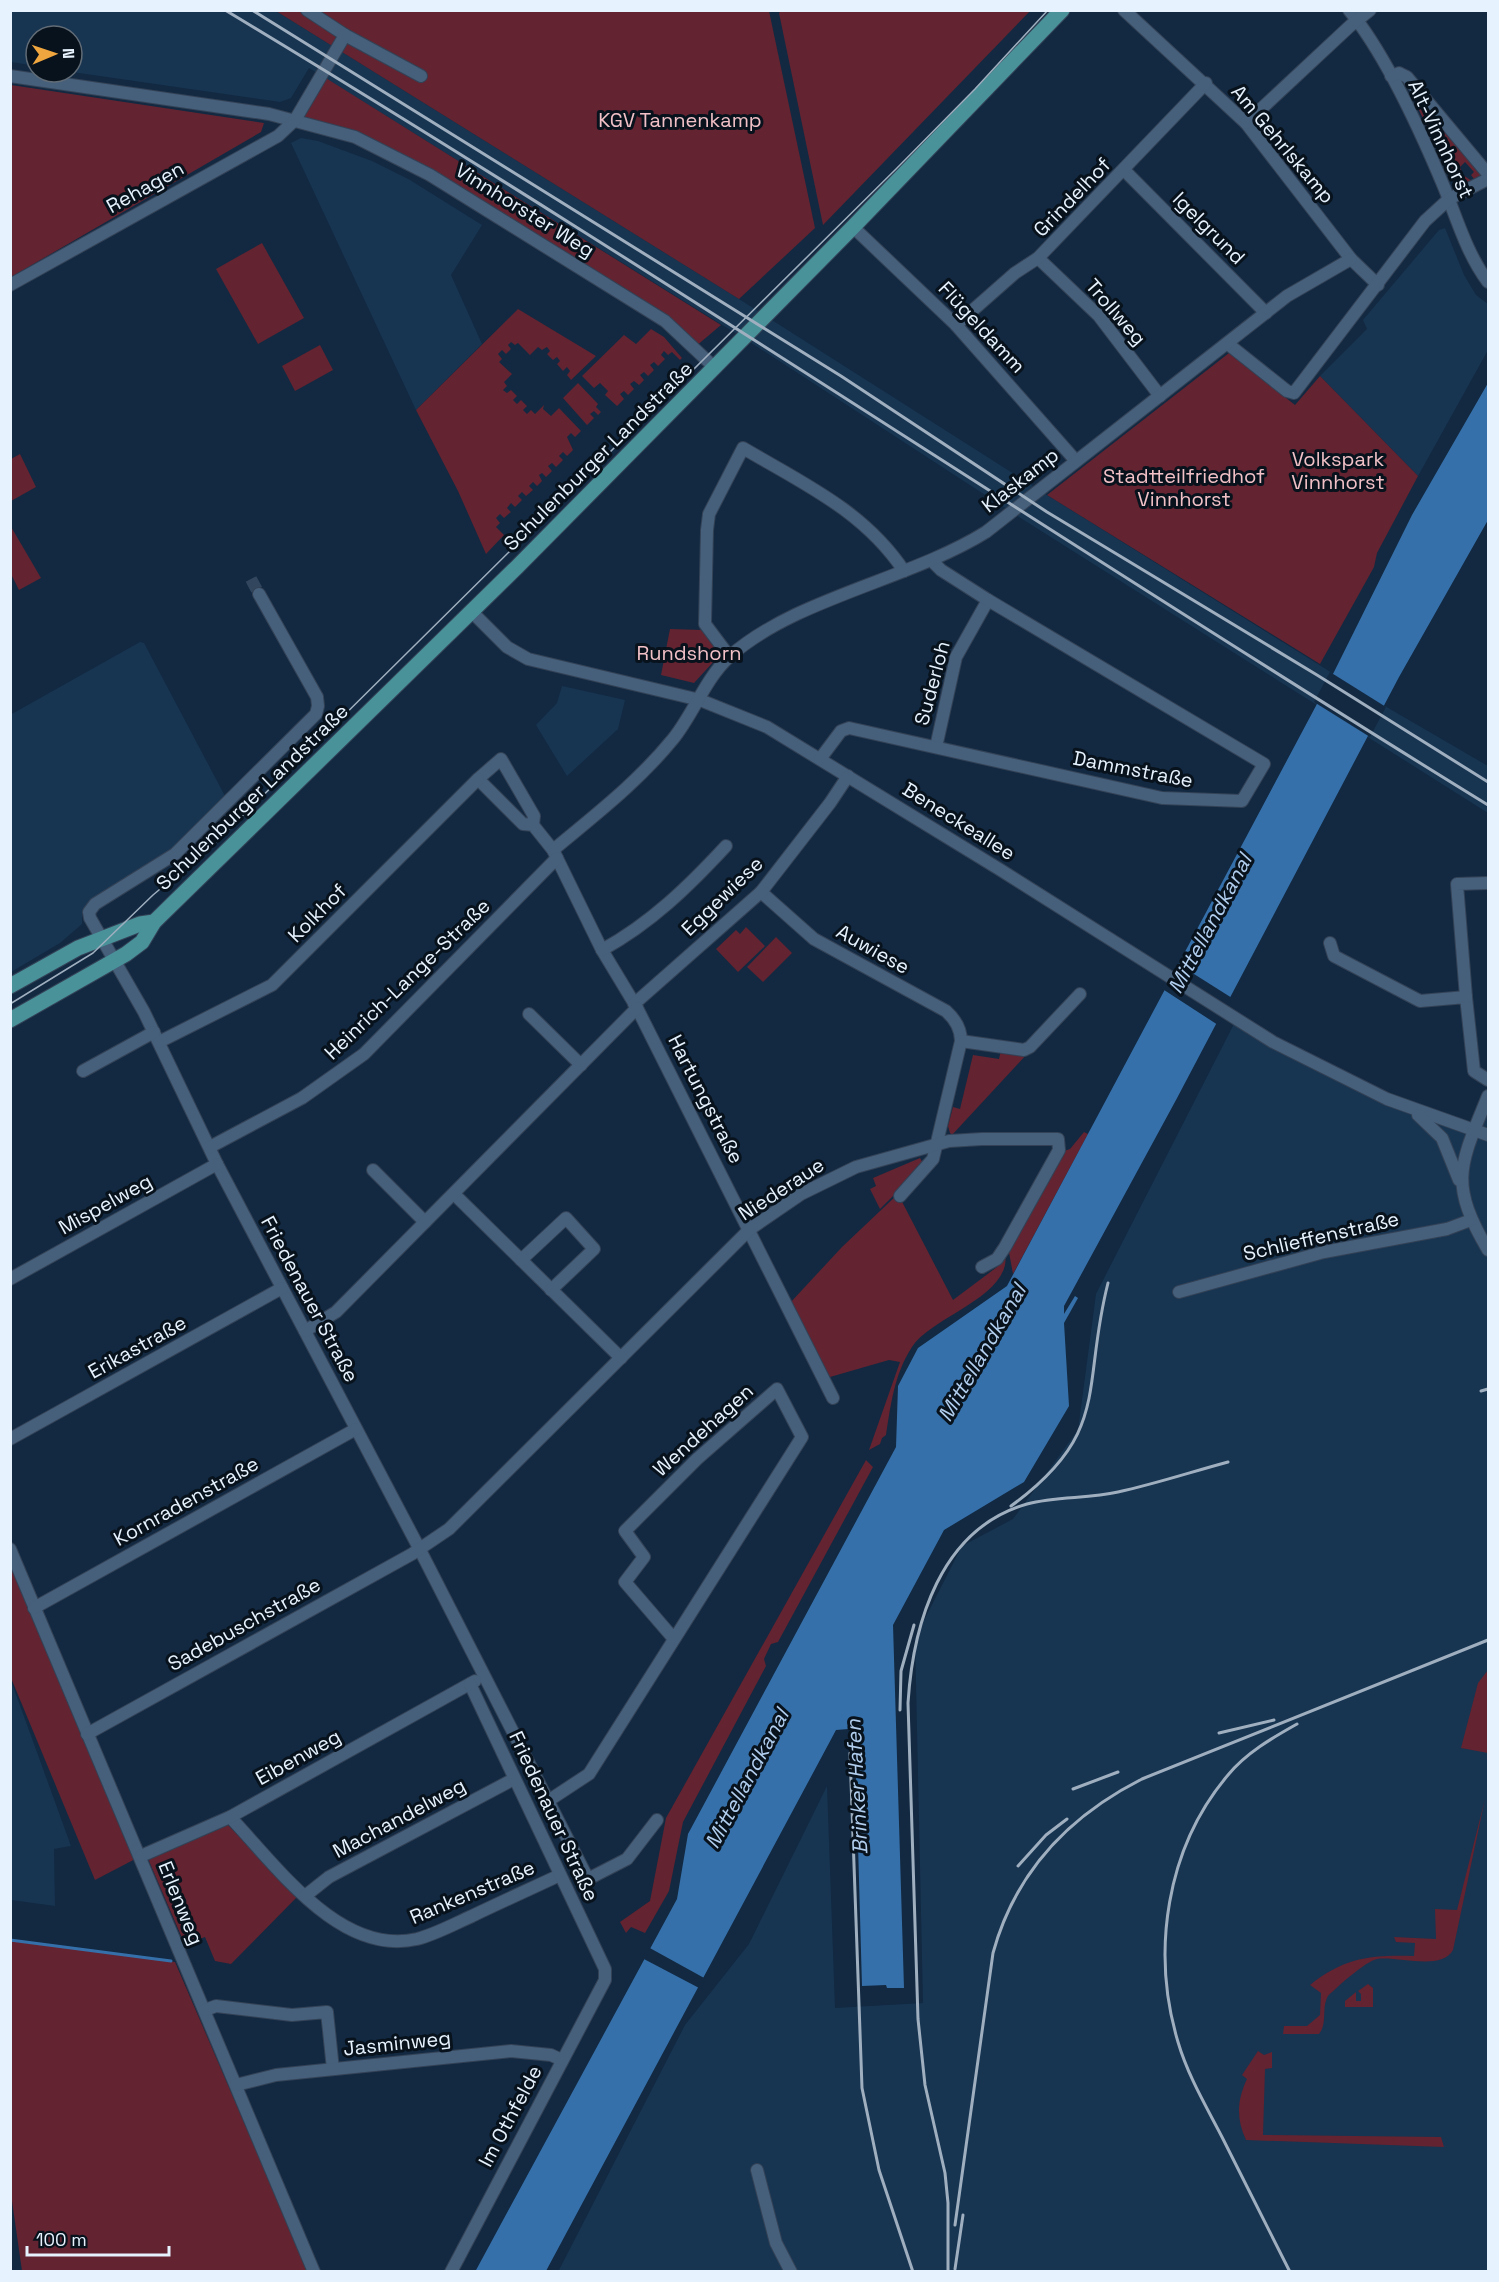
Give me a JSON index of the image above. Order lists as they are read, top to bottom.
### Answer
{
  "streets": {
    "main road": ["Schulenburger Landstraße"],
    "street": [
      "Alt-Vinnhorst",
      "Am Gehrlskamp",
      "Rehagen",
      "Grindelhof",
      "Vinnhorster Weg",
      "Igelgrund",
      "Trollweg",
      "Flügeldamm",
      "Klaskamp",
      "Suderloh",
      "Dammstraße",
      "Beneckeallee",
      "Eggewiese",
      "Kolkhof",
      "Auwiese",
      "Heinrich-Lange-Straße",
      "Hartungstraße",
      "Niederaue",
      "Mispelweg",
      "Schlieffenstraße",
      "Friedenauer Straße",
      "Erikastraße",
      "Wendehagen",
      "Kornradenstraße",
      "Sadebuschstraße",
      "Eibenweg",
      "Machandelweg",
      "Rankenstraße",
      "Erlenweg",
      "Jasminweg",
      "Im Othfelde"
    ]
  },
  "crossings": [
    ["Am Gehrlskamp", "Grindelhof"],
    ["Am Gehrlskamp", "Klaskamp"],
    ["Rehagen", "Vinnhorster Weg"],
    ["Grindelhof", "Igelgrund"],
    ["Grindelhof", "Trollweg"],
    ["Grindelhof", "Flügeldamm"],
    ["Vinnhorster Weg", "Schulenburger Landstraße"],
    ["Igelgrund", "Klaskamp"],
    ["Trollweg", "Klaskamp"],
    ["Flügeldamm", "Schulenburger Landstraße"],
    ["Flügeldamm", "Klaskamp"],
    ["Schulenburger Landstraße", "Beneckeallee"],
    ["Schulenburger Landstraße", "Friedenauer Straße"],
    ["Klaskamp", "Dammstraße"],
    ["Klaskamp", "Beneckeallee"],
    ["Klaskamp", "Heinrich-Lange-Straße"],
    ["Suderloh", "Dammstraße"],
    ["Dammstraße", "Beneckeallee"],
    ["Beneckeallee", "Eggewiese"],
    ["Beneckeallee", "Heinrich-Lange-Straße"],
    ["Beneckeallee", "Schlieffenstraße"],
    ["Eggewiese", "Auwiese"],
    ["Eggewiese", "Hartungstraße"],
    ["Eggewiese", "Friedenauer Straße"],
    ["Kolkhof", "Hartungstraße"],
    ["Kolkhof", "Friedenauer Straße"],
    ["Heinrich-Lange-Straße", "Hartungstraße"],
    ["Heinrich-Lange-Straße", "Friedenauer Straße"],
    ["Hartungstraße", "Niederaue"],
    ["Niederaue", "Friedenauer Straße"],
    ["Niederaue", "Sadebuschstraße"],
    ["Mispelweg", "Friedenauer Straße"],
    ["Friedenauer Straße", "Erikastraße"],
    ["Friedenauer Straße", "Wendehagen"],
    ["Friedenauer Straße", "Kornradenstraße"],
    ["Friedenauer Straße", "Sadebuschstraße"],
    ["Friedenauer Straße", "Eibenweg"],
    ["Friedenauer Straße", "Machandelweg"],
    ["Friedenauer Straße", "Rankenstraße"],
    ["Friedenauer Straße", "Im Othfelde"],
    ["Kornradenstraße", "Erlenweg"],
    ["Sadebuschstraße", "Erlenweg"],
    ["Eibenweg", "Rankenstraße"],
    ["Eibenweg", "Erlenweg"],
    ["Machandelweg", "Rankenstraße"],
    ["Erlenweg", "Jasminweg"],
    ["Jasminweg", "Im Othfelde"]
  ],
  "water": ["Mittellandkanal", "Brinker Hafen"],
  "parks": [
    "KGV Tannenkamp",
    "Volkspark Vinnhorst",
    "Stadtteilfriedhof Vinnhorst",
    "Rundshorn"
  ],
  "scale_bar": "100 m",
  "north": "right"
}
